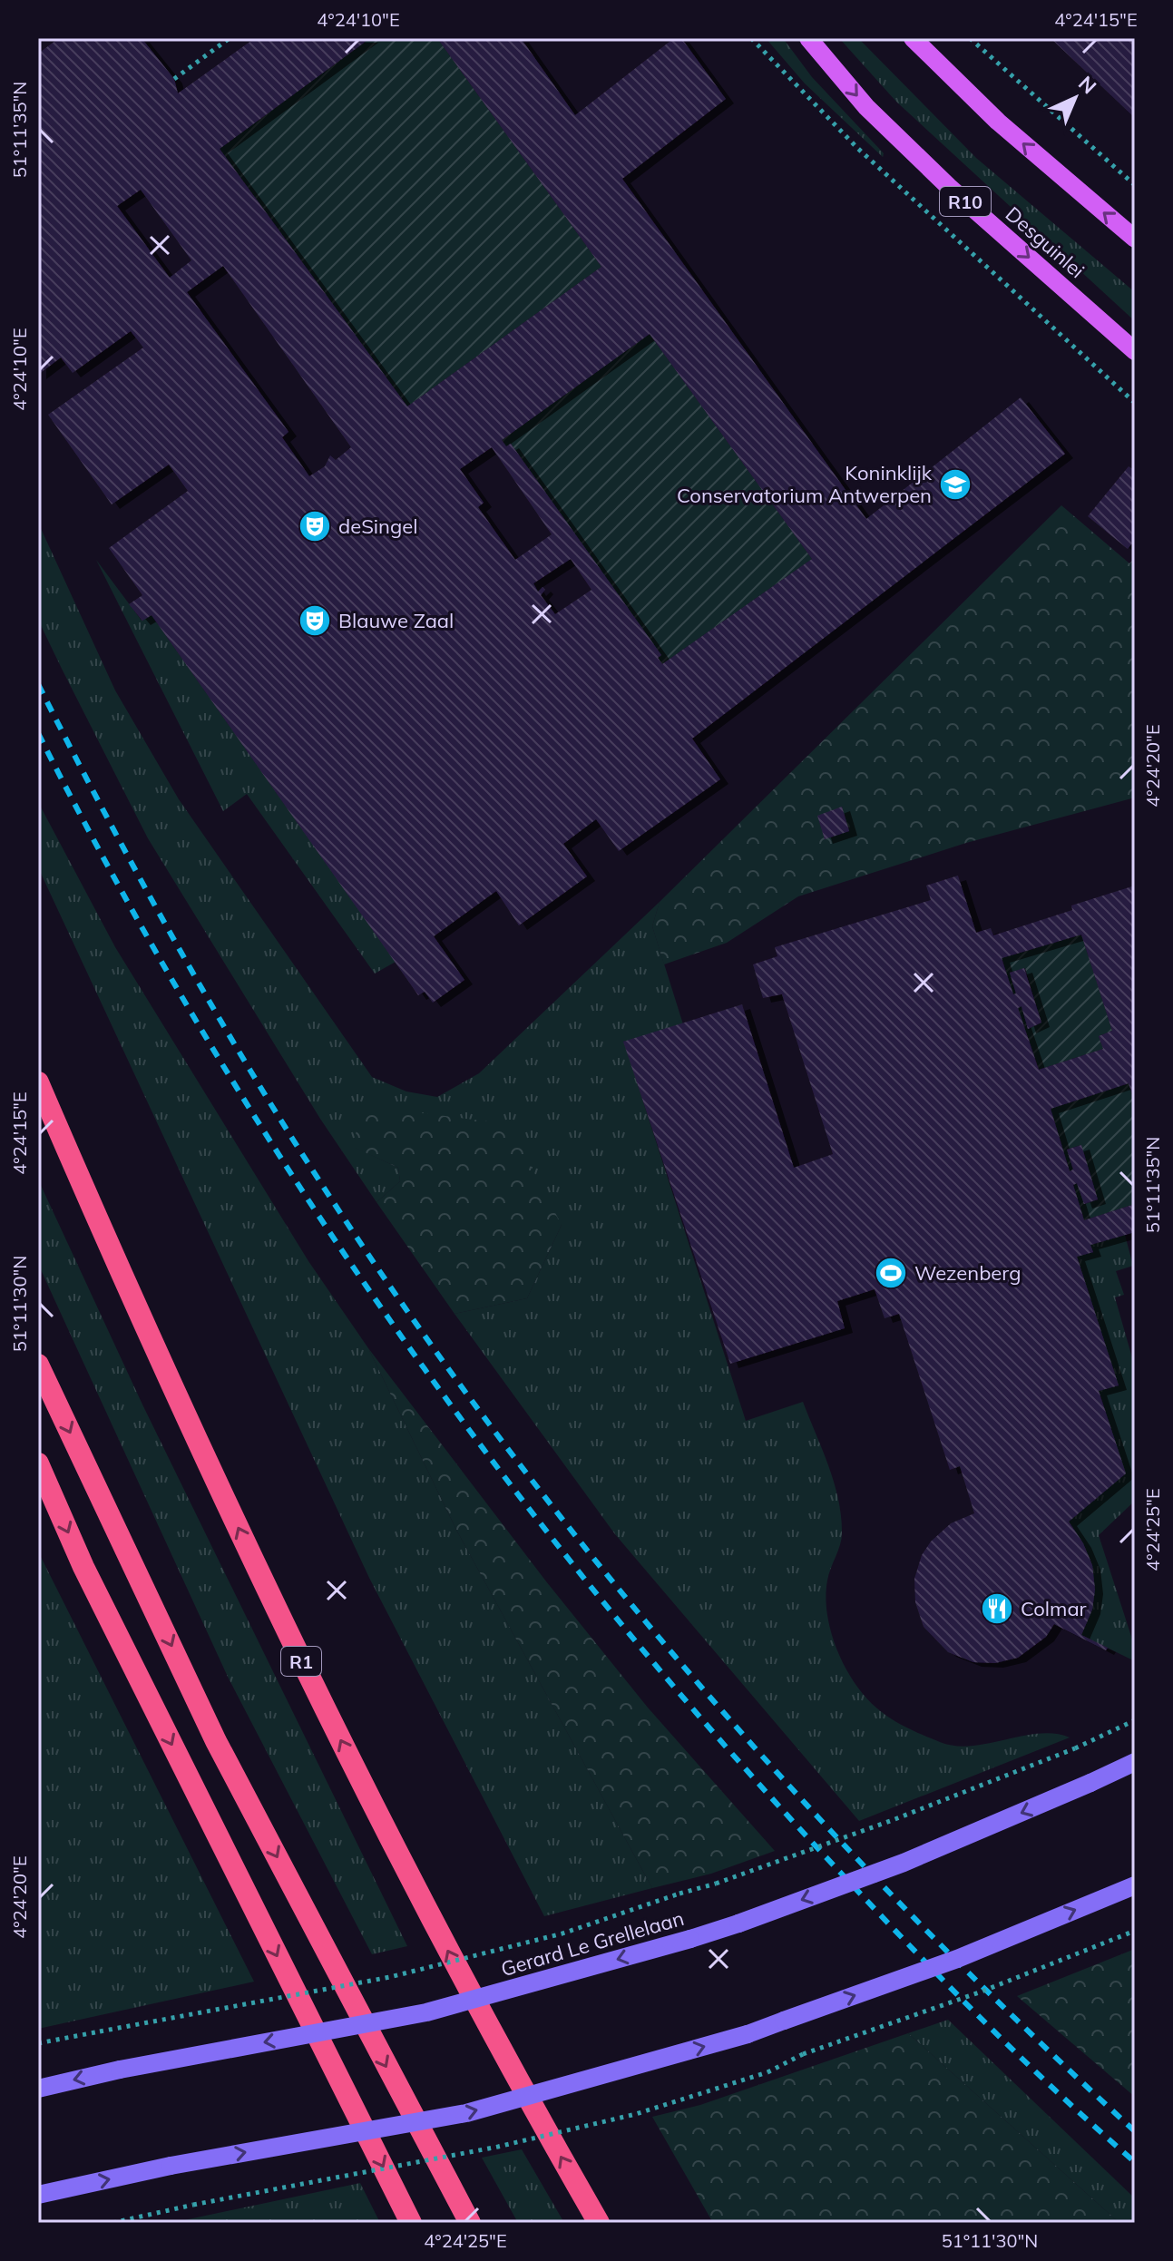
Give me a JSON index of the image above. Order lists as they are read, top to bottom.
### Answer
{
  "streets": {
    "highway": ["R1"],
    "main road": ["R10", "Desguinlei"],
    "street": ["Gerard Le Grellelaan"]
  },
  "places": {
    "school or university": ["Koninklijk Conservatorium Antwerpen"],
    "theatre": ["deSingel", "Blauwe Zaal"],
    "sports": ["Wezenberg"],
    "restaurant": ["Colmar"]
  },
  "north": "top right",
  "coordinates": [
    "4°24'10\"E",
    "4°24'15\"E",
    "51°11'35\"N",
    "4°24'20\"E",
    "51°11'30\"N",
    "4°24'25\"E"
  ]
}
